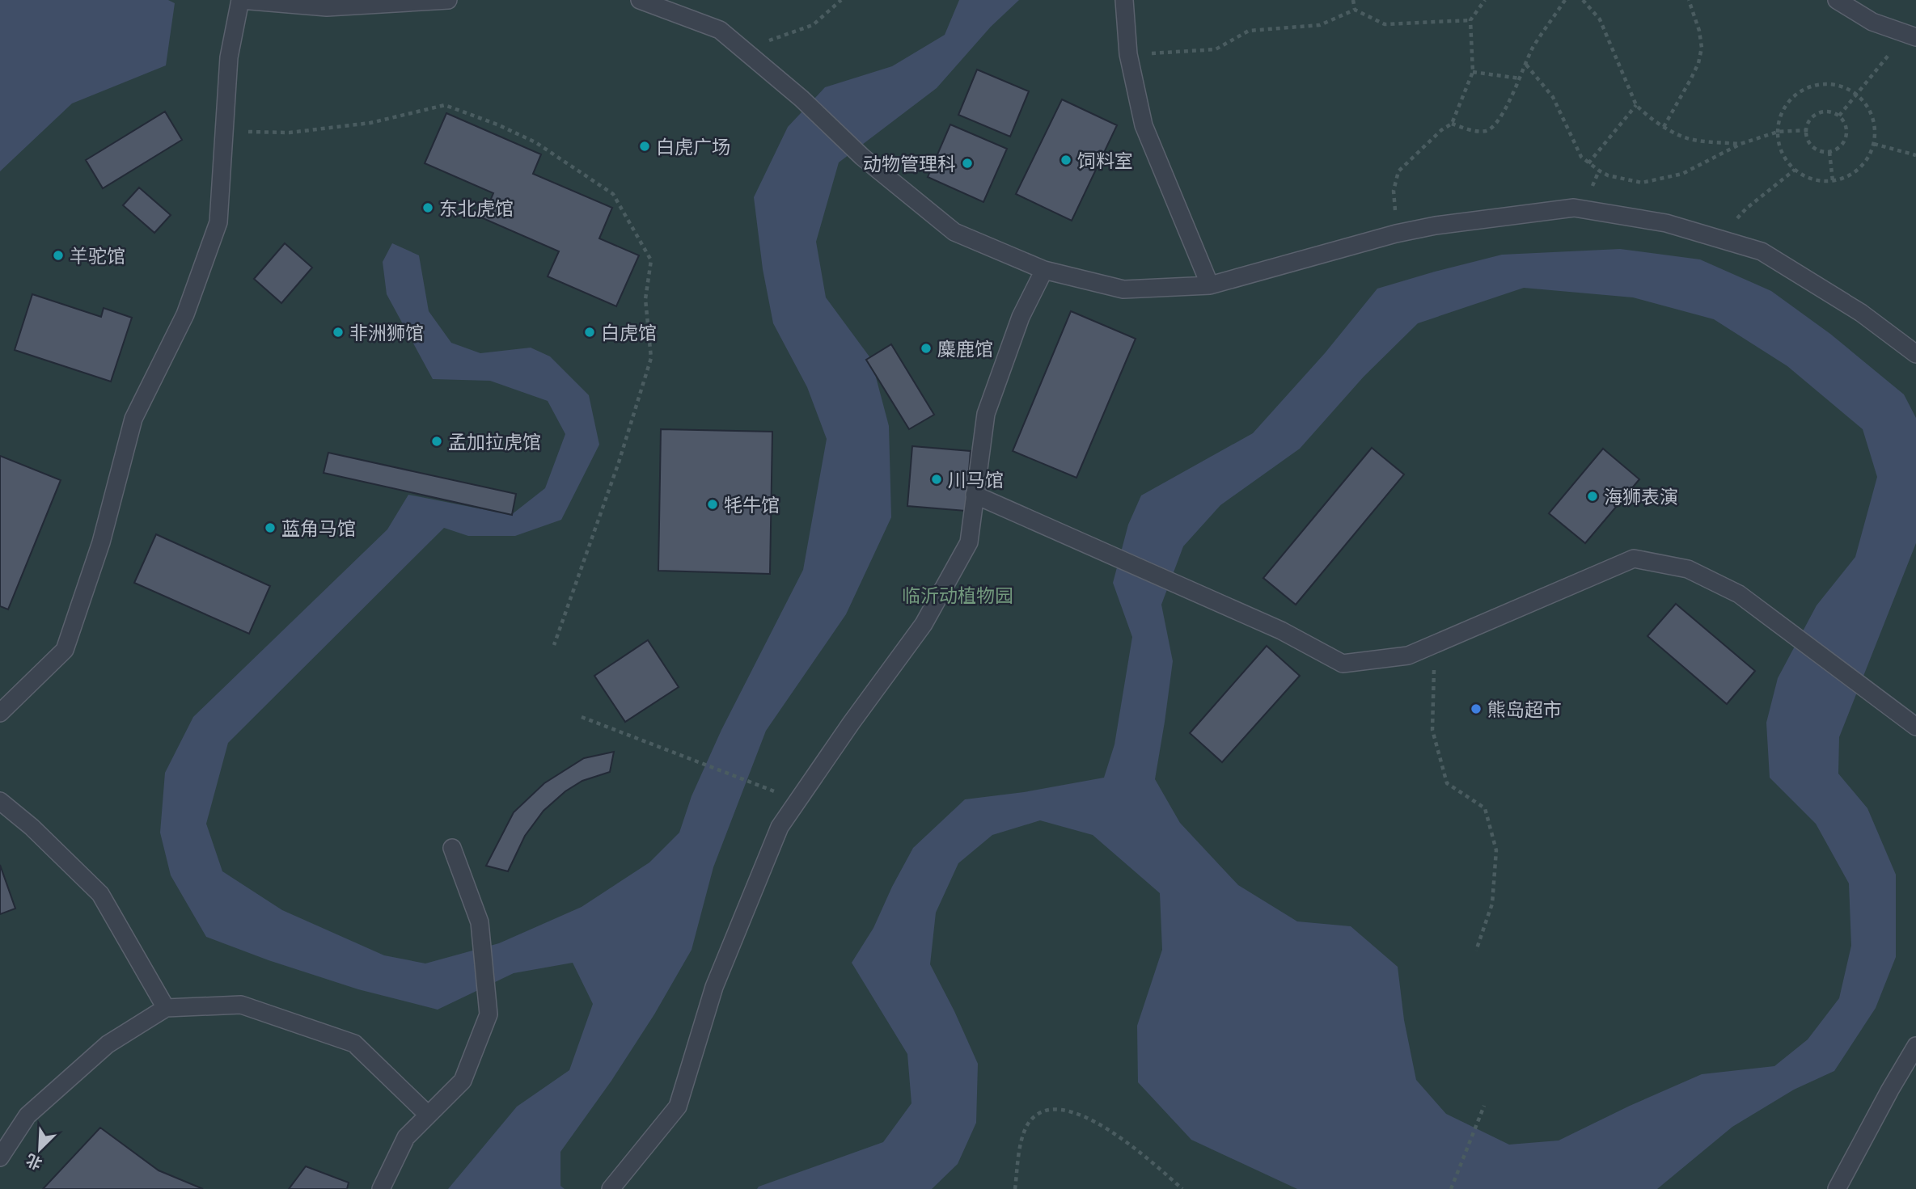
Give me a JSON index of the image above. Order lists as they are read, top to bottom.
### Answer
{
  "parks": ["临沂动植物园"],
  "places": [
    "白虎广场",
    "饲料室",
    "动物管理科",
    "东北虎馆",
    "羊驼馆",
    "非洲狮馆",
    "白虎馆",
    "麋鹿馆",
    "孟加拉虎馆",
    "川马馆",
    "海狮表演",
    "牦牛馆",
    "蓝角马馆",
    "熊岛超市"
  ],
  "north": "bottom left"
}
